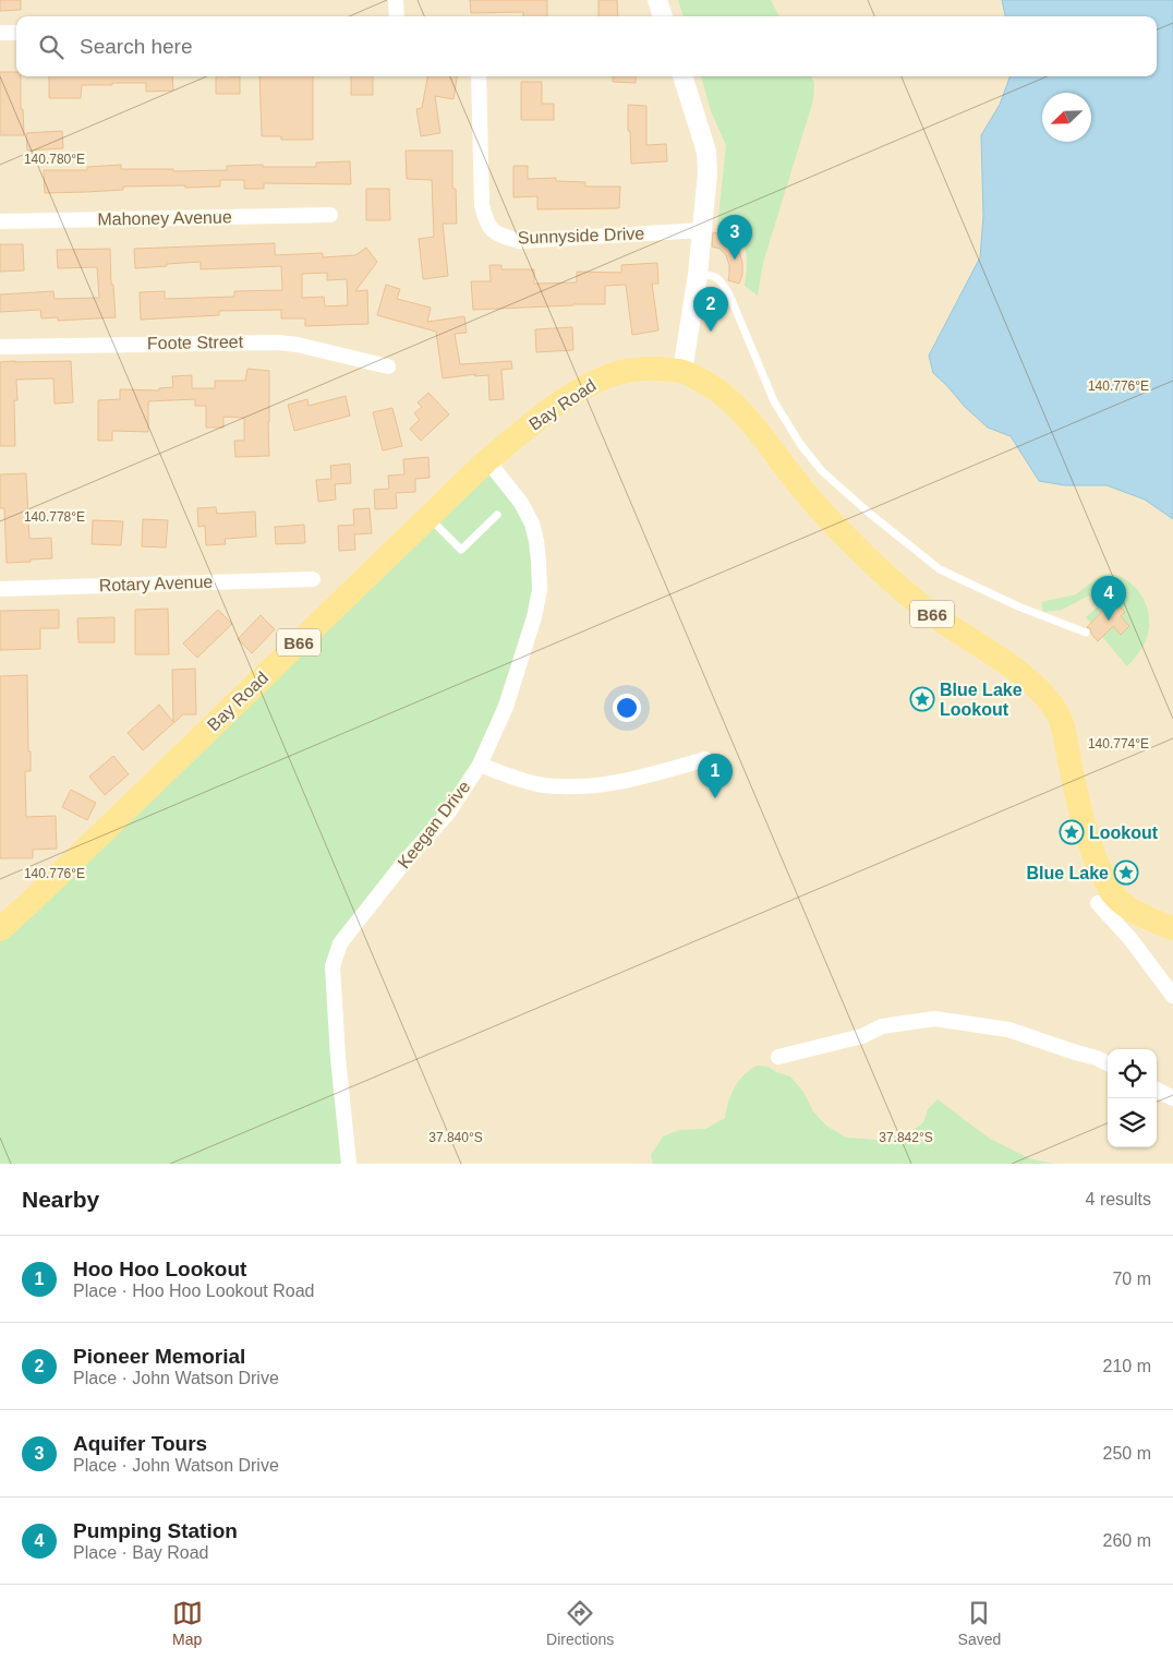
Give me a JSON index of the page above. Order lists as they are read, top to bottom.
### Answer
{
  "streets": {
    "main road": ["Bay Road", "B66"],
    "street": [
      "Mahoney Avenue",
      "Sunnyside Drive",
      "Foote Street",
      "Rotary Avenue",
      "Keegan Drive"
    ]
  },
  "crossings": [
    ["Bay Road", "Keegan Drive"]
  ],
  "places": {
    "place": ["Blue Lake Lookout", "Lookout", "Blue Lake"]
  },
  "north": "bottom left",
  "page": {
    "search": "Search here",
    "pins": [
      "3",
      "2",
      "4",
      "1"
    ],
    "heading": ["Nearby", "4 results"],
    "list": [
      {
        "mark": "1",
        "name": "Hoo Hoo Lookout",
        "note": "Place · Hoo Hoo Lookout Road",
        "value": "70 m"
      },
      {
        "mark": "2",
        "name": "Pioneer Memorial",
        "note": "Place · John Watson Drive",
        "value": "210 m"
      },
      {
        "mark": "3",
        "name": "Aquifer Tours",
        "note": "Place · John Watson Drive",
        "value": "250 m"
      },
      {
        "mark": "4",
        "name": "Pumping Station",
        "note": "Place · Bay Road",
        "value": "260 m"
      }
    ],
    "nav": ["Map", "Directions", "Saved"]
  },
  "coordinates": [
    "140.780°E",
    "140.776°E",
    "140.778°E",
    "140.774°E",
    "37.840°S",
    "37.842°S"
  ]
}
